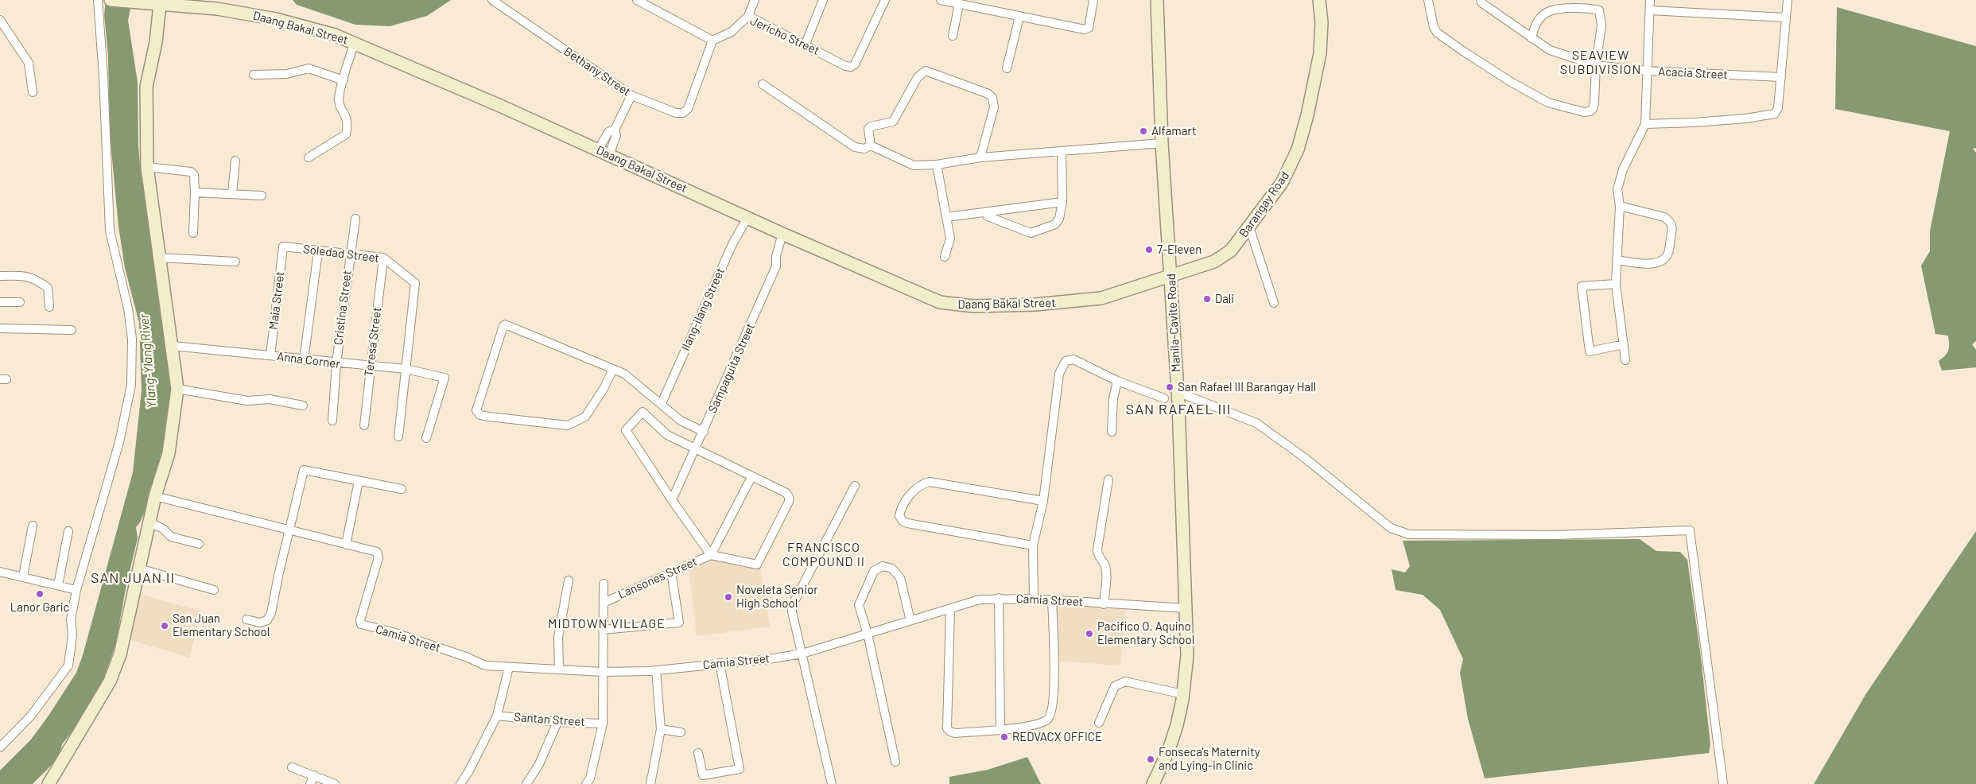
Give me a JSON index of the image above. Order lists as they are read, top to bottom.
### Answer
{
  "streets": {
    "street": [
      "Daang Bakal Street",
      "Jericho Street",
      "Bethany Street",
      "Acacia Street",
      "Barangay Road",
      "Soledad Street",
      "Maia Street",
      "Cristina Street",
      "Ilang-ilang Street",
      "Manila-Cavite Road",
      "Teresa Street",
      "Anna Corner",
      "Sampaguita Street",
      "Lansones Street",
      "Camia Street",
      "Santan Street"
    ]
  },
  "crossings": [
    ["Daang Bakal Street", "Barangay Road"],
    ["Daang Bakal Street", "Ilang-ilang Street"],
    ["Daang Bakal Street", "Manila-Cavite Road"],
    ["Daang Bakal Street", "Sampaguita Street"],
    ["Jericho Street", "Bethany Street"],
    ["Barangay Road", "Manila-Cavite Road"],
    ["Soledad Street", "Maia Street"],
    ["Soledad Street", "Cristina Street"],
    ["Soledad Street", "Teresa Street"],
    ["Soledad Street", "Anna Corner"],
    ["Maia Street", "Anna Corner"],
    ["Cristina Street", "Anna Corner"],
    ["Manila-Cavite Road", "Camia Street"],
    ["Teresa Street", "Anna Corner"]
  ],
  "districts": [
    "SEAVIEW SUBDIVISION",
    "SAN RAFAEL III",
    "FRANCISCO COMPOUND II",
    "SAN JUAN II",
    "MIDTOWN VILLAGE"
  ],
  "water": ["Ylang-Ylang River"],
  "places": [
    "Alfamart",
    "7-Eleven",
    "Dali",
    "San Rafael III Barangay Hall",
    "Lanor Garic",
    "Noveleta Senior High School",
    "San Juan Elementary School",
    "Pacifico O. Aquino Elementary School",
    "REDVACX OFFICE",
    "Fonseca's Maternity and Lying-in Clinic"
  ]
}
